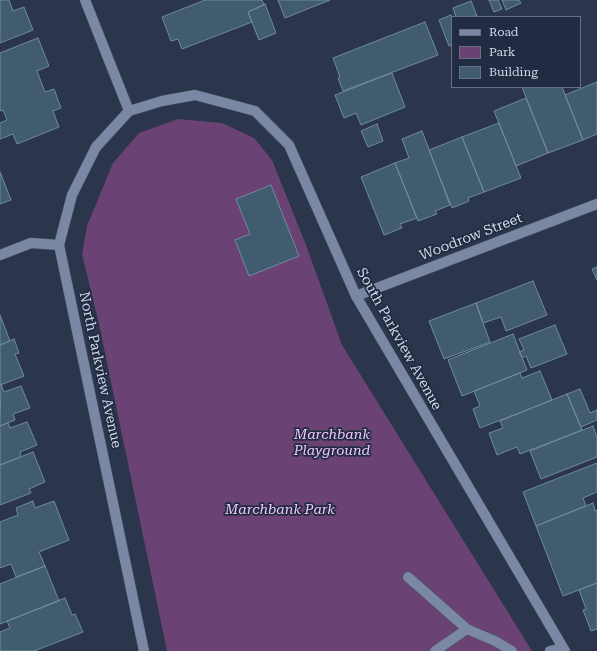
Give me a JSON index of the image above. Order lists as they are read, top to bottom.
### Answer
{
  "streets": {
    "street": ["Woodrow Street", "South Parkview Avenue", "North Parkview Avenue"]
  },
  "crossings": [
    ["Woodrow Street", "South Parkview Avenue"],
    ["South Parkview Avenue", "North Parkview Avenue"]
  ],
  "parks": ["Marchbank Playground", "Marchbank Park"],
  "legend": ["Road", "Park", "Building"]
}
